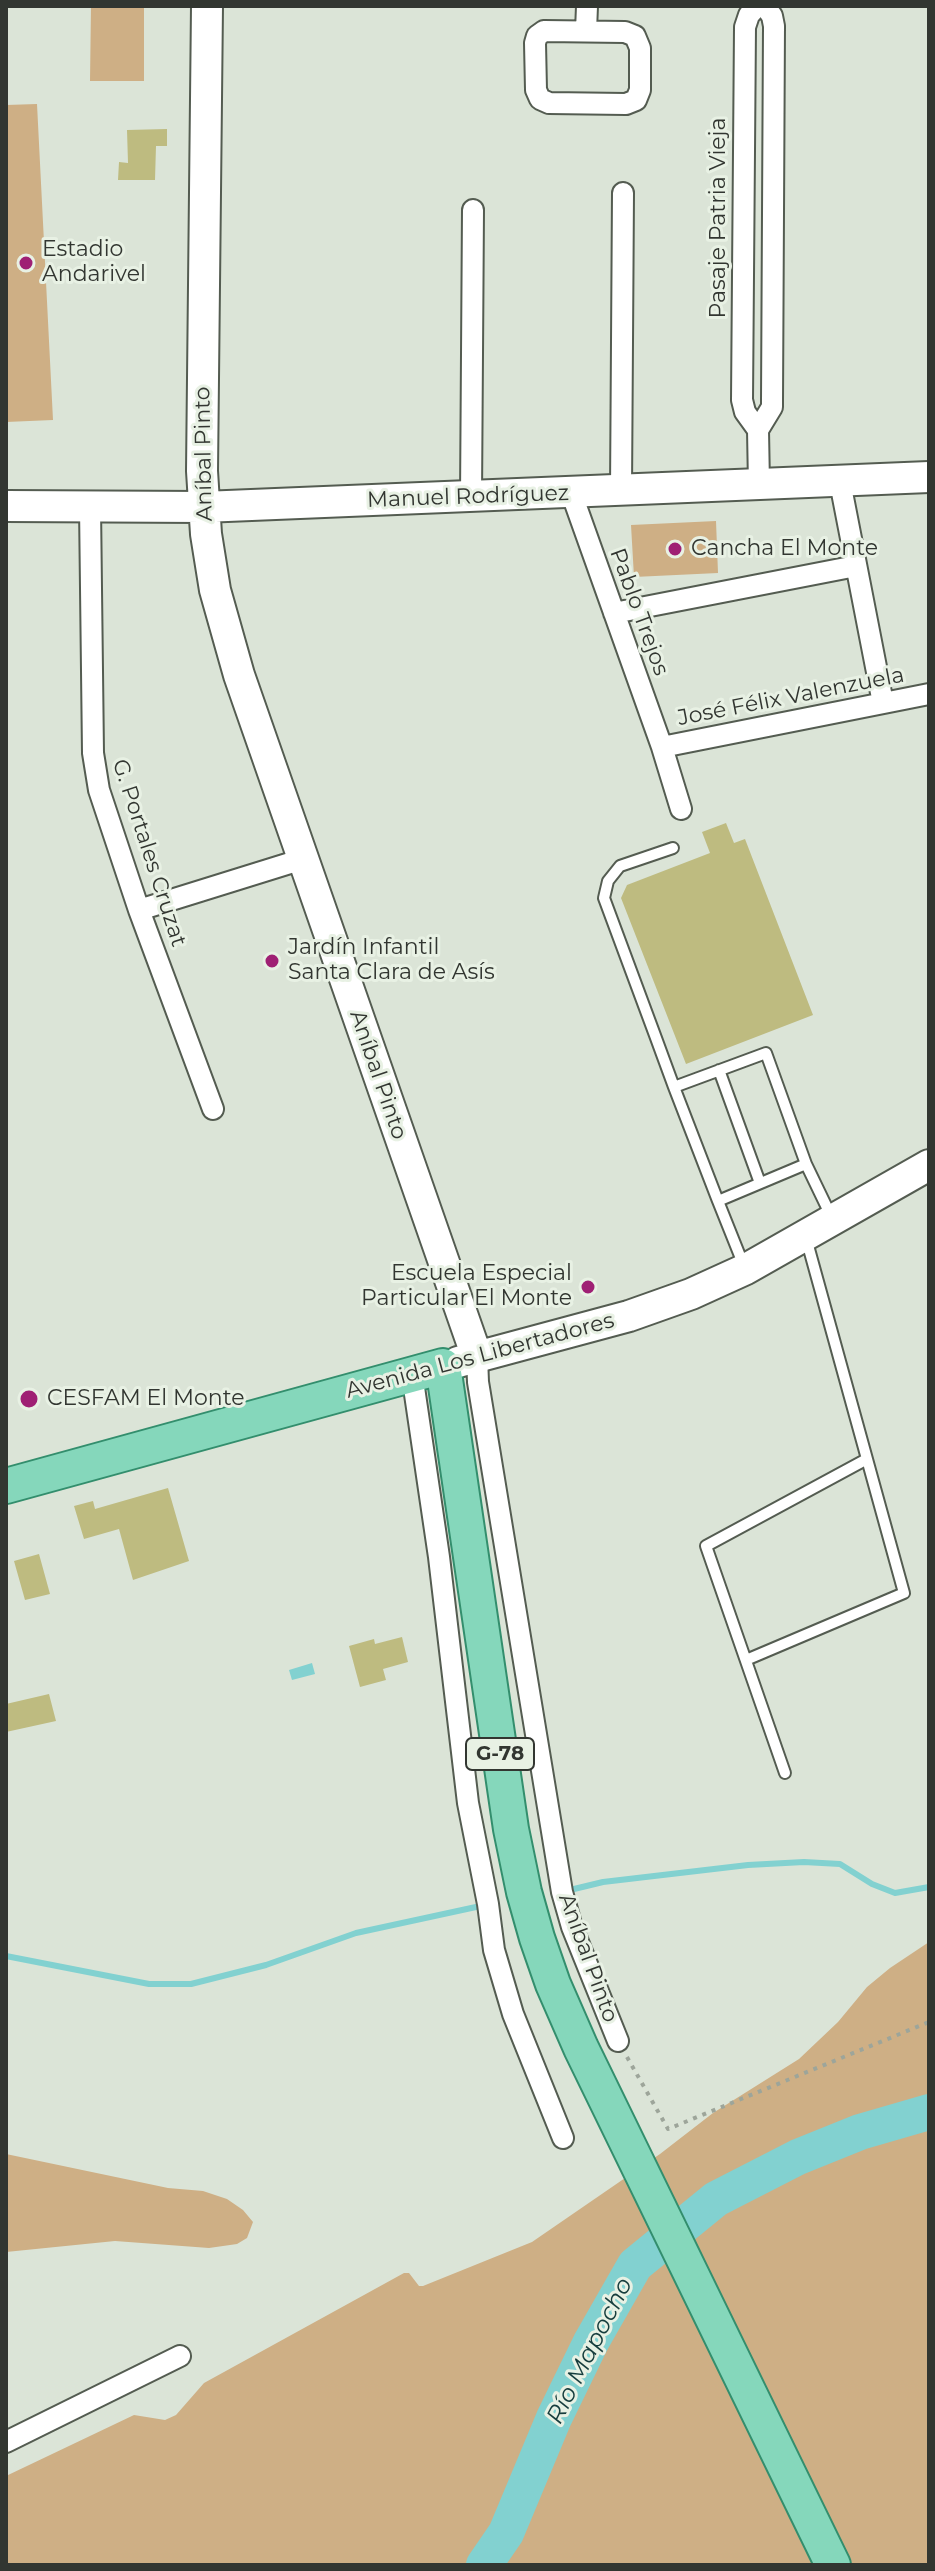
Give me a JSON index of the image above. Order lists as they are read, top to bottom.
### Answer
{
  "streets": {
    "main road": ["Aníbal Pinto", "Avenida Los Libertadores", "G-78"],
    "street": [
      "Pasaje Patria Vieja",
      "Manuel Rodríguez",
      "Pablo Trejos",
      "José Félix Valenzuela",
      "G. Portales Cruzat"
    ]
  },
  "crossings": [
    ["Pasaje Patria Vieja", "Manuel Rodríguez"],
    ["Aníbal Pinto", "Manuel Rodríguez"],
    ["Aníbal Pinto", "Avenida Los Libertadores"],
    ["Manuel Rodríguez", "Pablo Trejos"],
    ["Manuel Rodríguez", "G. Portales Cruzat"],
    ["Pablo Trejos", "José Félix Valenzuela"]
  ],
  "water": ["Río Mapocho"],
  "places": [
    "Estadio Andarivel",
    "Cancha El Monte",
    "Jardín Infantil Santa Clara de Asís",
    "Escuela Especial Particular El Monte",
    "CESFAM El Monte"
  ]
}
